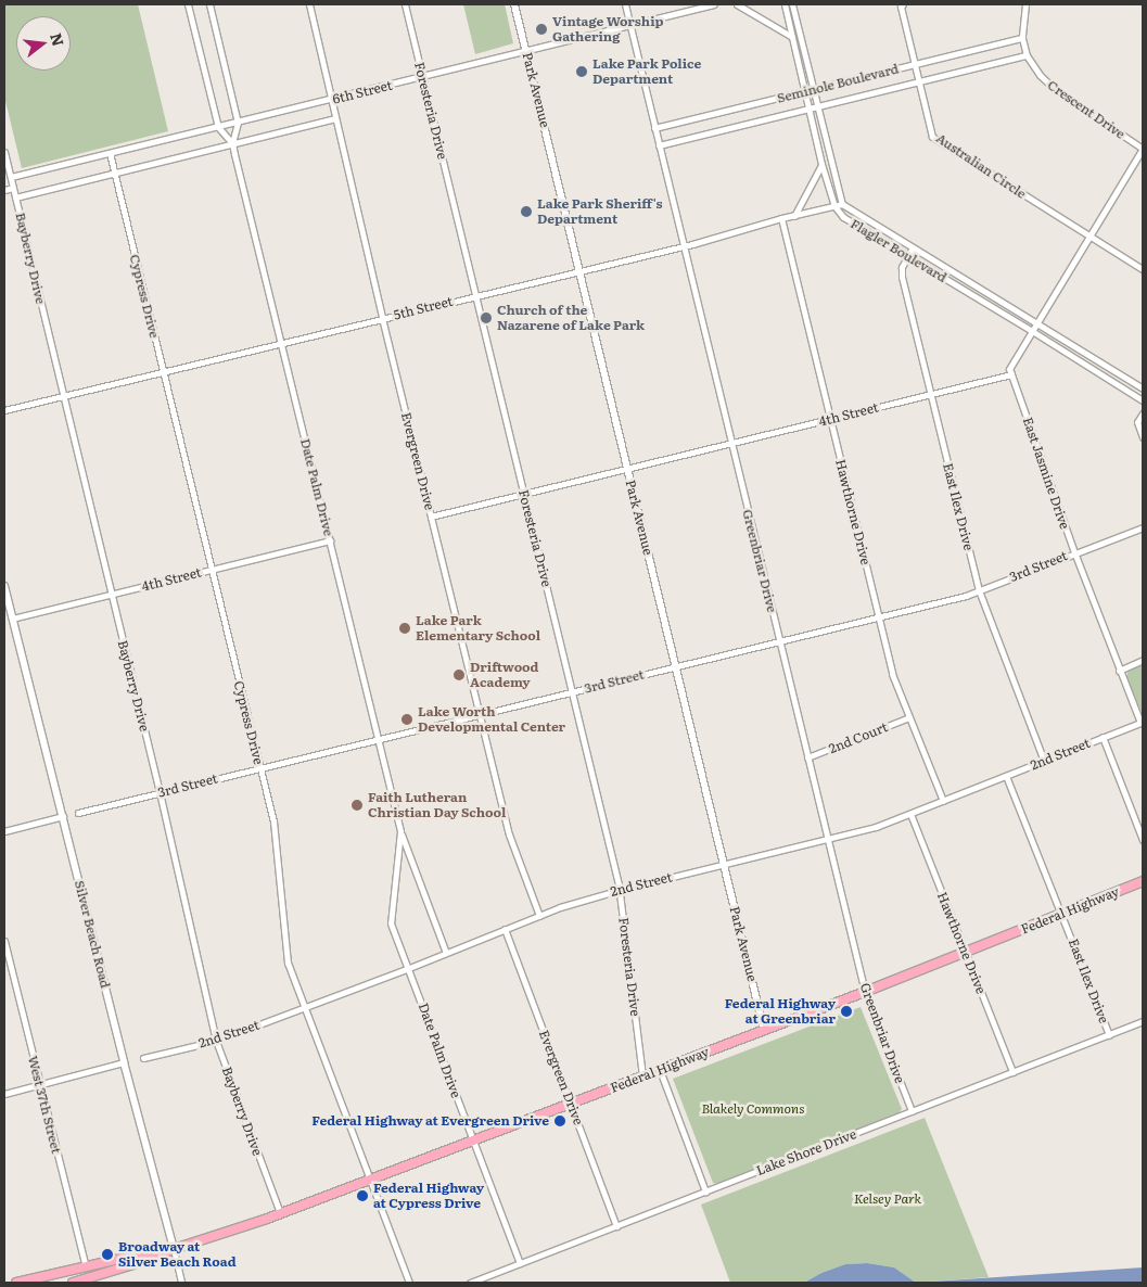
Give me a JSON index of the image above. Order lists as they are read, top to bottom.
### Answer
{
  "streets": {
    "main road": ["Federal Highway"],
    "street": [
      "Seminole Boulevard",
      "Park Avenue",
      "6th Street",
      "Crescent Drive",
      "Foresteria Drive",
      "Australian Circle",
      "Flagler Boulevard",
      "Bayberry Drive",
      "Cypress Drive",
      "5th Street",
      "4th Street",
      "Evergreen Drive",
      "East Jasmine Drive",
      "Date Palm Drive",
      "East Ilex Drive",
      "Hawthorne Drive",
      "Greenbriar Drive",
      "3rd Street",
      "2nd Court",
      "2nd Street",
      "Silver Beach Road",
      "West 37th Street",
      "Lake Shore Drive"
    ]
  },
  "crossings": [
    ["Seminole Boulevard", "Crescent Drive"],
    ["Seminole Boulevard", "Australian Circle"],
    ["Seminole Boulevard", "Flagler Boulevard"],
    ["Seminole Boulevard", "Greenbriar Drive"],
    ["Park Avenue", "6th Street"],
    ["Park Avenue", "5th Street"],
    ["Park Avenue", "4th Street"],
    ["Park Avenue", "3rd Street"],
    ["Park Avenue", "2nd Street"],
    ["Park Avenue", "Federal Highway"],
    ["6th Street", "Foresteria Drive"],
    ["6th Street", "Bayberry Drive"],
    ["6th Street", "Cypress Drive"],
    ["6th Street", "Evergreen Drive"],
    ["6th Street", "Date Palm Drive"],
    ["6th Street", "Greenbriar Drive"],
    ["Foresteria Drive", "5th Street"],
    ["Foresteria Drive", "4th Street"],
    ["Foresteria Drive", "3rd Street"],
    ["Foresteria Drive", "2nd Street"],
    ["Foresteria Drive", "Federal Highway"],
    ["Flagler Boulevard", "5th Street"],
    ["Flagler Boulevard", "East Ilex Drive"],
    ["Bayberry Drive", "5th Street"],
    ["Bayberry Drive", "4th Street"],
    ["Bayberry Drive", "3rd Street"],
    ["Bayberry Drive", "2nd Street"],
    ["Bayberry Drive", "Federal Highway"],
    ["Cypress Drive", "5th Street"],
    ["Cypress Drive", "4th Street"],
    ["Cypress Drive", "3rd Street"],
    ["Cypress Drive", "2nd Street"],
    ["Cypress Drive", "Federal Highway"],
    ["5th Street", "Evergreen Drive"],
    ["5th Street", "Date Palm Drive"],
    ["5th Street", "Hawthorne Drive"],
    ["5th Street", "Greenbriar Drive"],
    ["4th Street", "Evergreen Drive"],
    ["4th Street", "East Jasmine Drive"],
    ["4th Street", "Date Palm Drive"],
    ["4th Street", "East Ilex Drive"],
    ["4th Street", "Hawthorne Drive"],
    ["4th Street", "Greenbriar Drive"],
    ["4th Street", "Silver Beach Road"],
    ["Evergreen Drive", "3rd Street"],
    ["Evergreen Drive", "2nd Street"],
    ["Evergreen Drive", "Federal Highway"],
    ["Evergreen Drive", "Lake Shore Drive"],
    ["East Jasmine Drive", "3rd Street"],
    ["East Jasmine Drive", "2nd Street"],
    ["Date Palm Drive", "3rd Street"],
    ["Date Palm Drive", "2nd Street"],
    ["Date Palm Drive", "Federal Highway"],
    ["Date Palm Drive", "Lake Shore Drive"],
    ["East Ilex Drive", "3rd Street"],
    ["East Ilex Drive", "2nd Street"],
    ["East Ilex Drive", "Federal Highway"],
    ["East Ilex Drive", "Lake Shore Drive"],
    ["Hawthorne Drive", "3rd Street"],
    ["Hawthorne Drive", "2nd Court"],
    ["Hawthorne Drive", "2nd Street"],
    ["Hawthorne Drive", "Federal Highway"],
    ["Hawthorne Drive", "Lake Shore Drive"],
    ["Greenbriar Drive", "3rd Street"],
    ["Greenbriar Drive", "2nd Court"],
    ["Greenbriar Drive", "2nd Street"],
    ["Greenbriar Drive", "Federal Highway"],
    ["Greenbriar Drive", "Lake Shore Drive"],
    ["Federal Highway", "Silver Beach Road"]
  ],
  "parks": ["Blakely Commons", "Kelsey Park"],
  "places": [
    "Vintage Worship Gathering",
    "Lake Park Police Department",
    "Lake Park Sheriff's Department",
    "Church of the Nazarene of Lake Park",
    "Lake Park Elementary School",
    "Driftwood Academy",
    "Lake Worth Developmental Center",
    "Faith Lutheran Christian Day School",
    "Federal Highway at Greenbriar",
    "Federal Highway at Evergreen Drive",
    "Federal Highway at Cypress Drive",
    "Broadway at Silver Beach Road"
  ],
  "north": "right"
}
